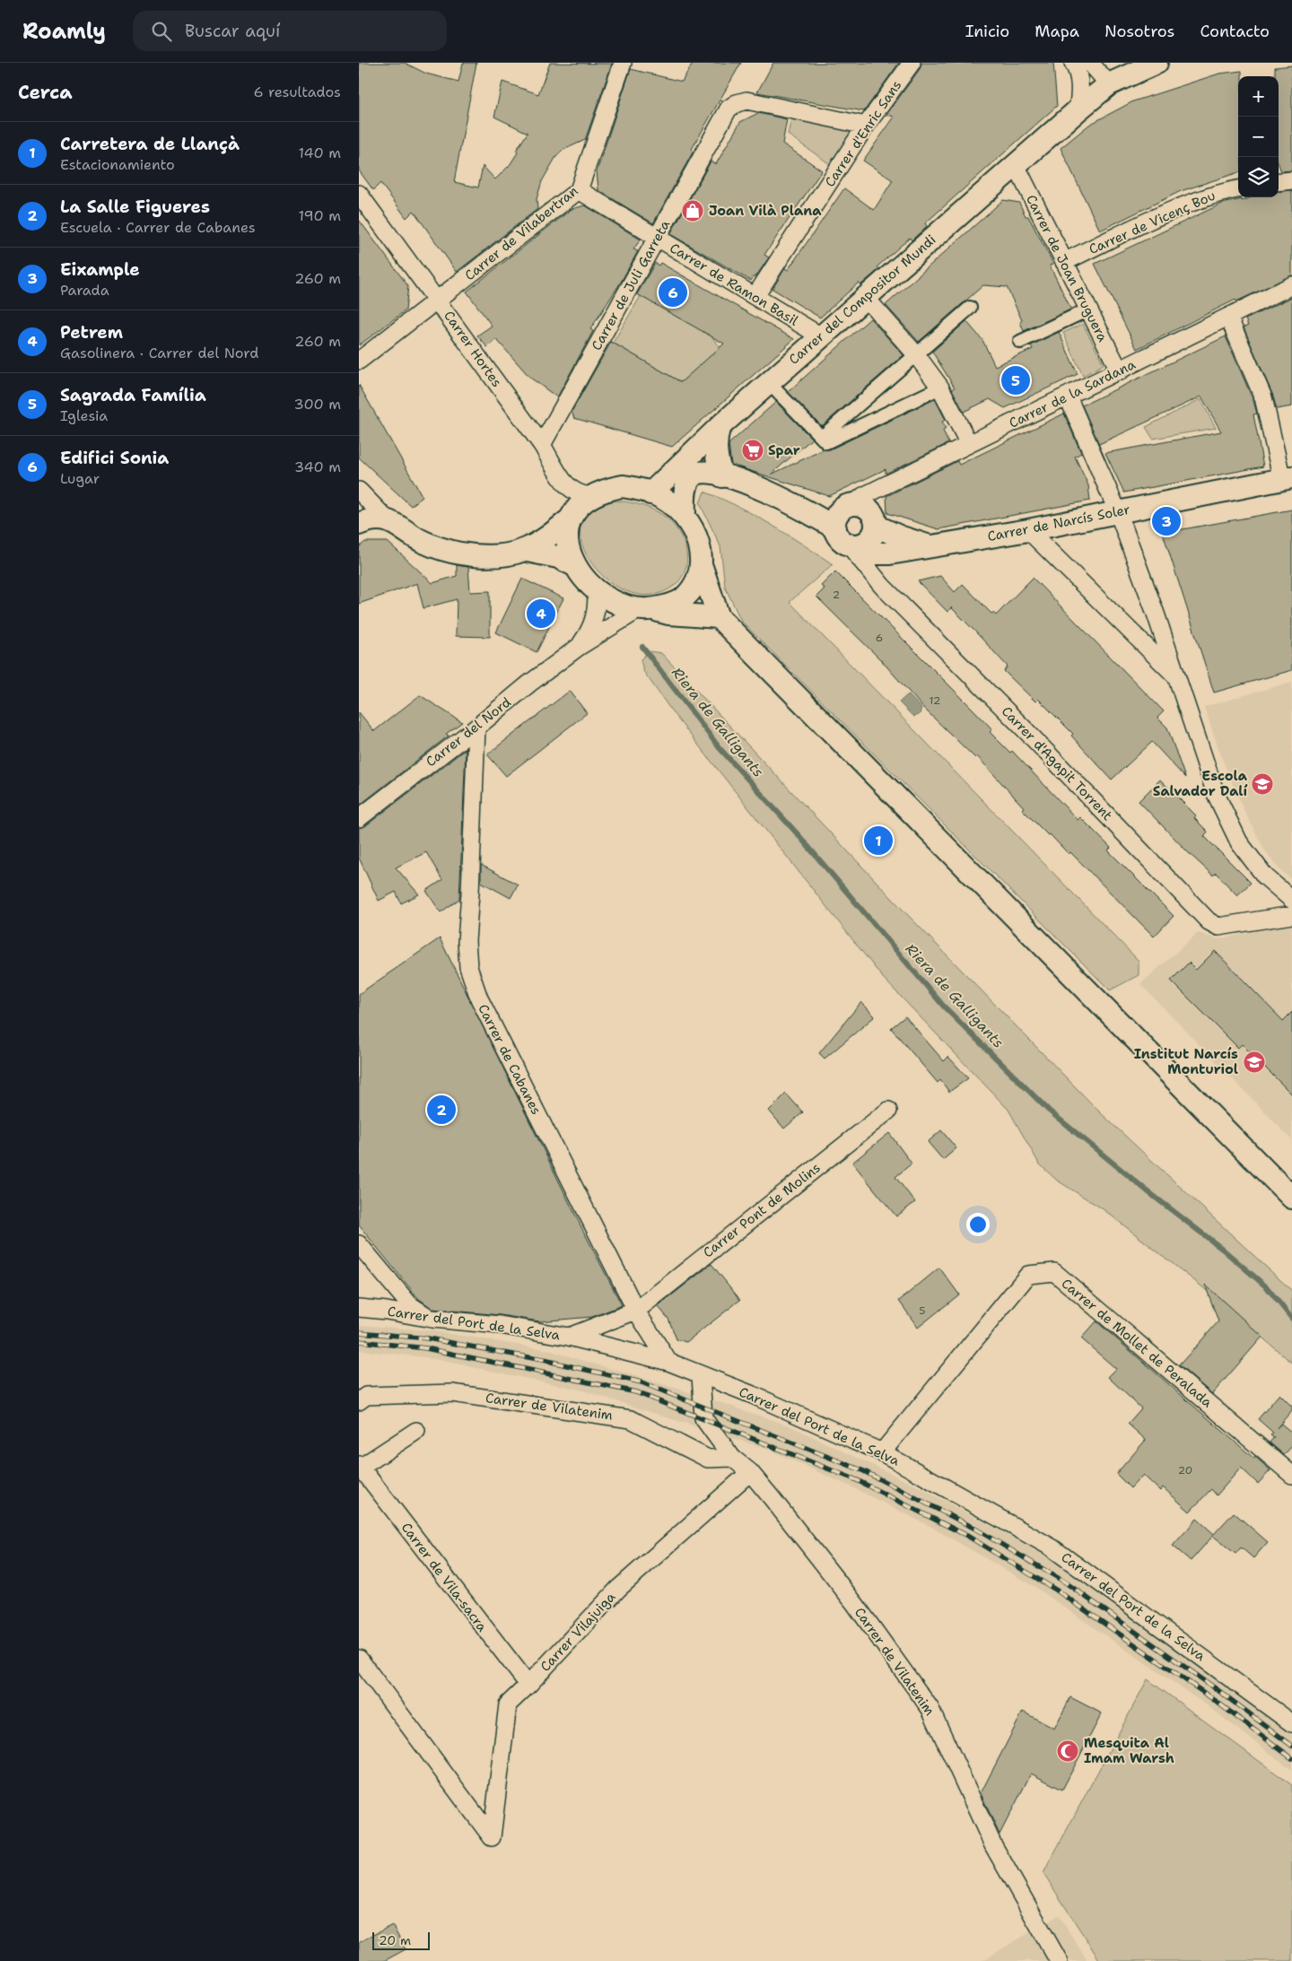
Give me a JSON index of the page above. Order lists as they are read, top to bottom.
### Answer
{
  "streets": {
    "street": [
      "Carrer d'Enric Sans",
      "Carrer de Vicenç Bou",
      "Carrer de Vilabertran",
      "Carrer de Joan Bruguera",
      "Carrer de Ramon Basil",
      "Carrer de Juli Garreta",
      "Carrer del Compositor Mundi",
      "Carrer Hortes",
      "Carrer de la Sardana",
      "Carrer de Narcís Soler",
      "Carrer del Nord",
      "Carrer d'Agapit Torrent",
      "Carrer de Cabanes",
      "Carrer Pont de Molins",
      "Carrer del Port de la Selva",
      "Carrer de Mollet de Peralada",
      "Carrer de Vilatenim",
      "Carrer de Vila-sacra",
      "Carrer Vilajuiga"
    ]
  },
  "crossings": [
    ["Carrer d'Enric Sans", "Carrer de Ramon Basil"],
    ["Carrer d'Enric Sans", "Carrer de Juli Garreta"],
    ["Carrer de Vicenç Bou", "Carrer de Joan Bruguera"],
    ["Carrer de Vilabertran", "Carrer de Ramon Basil"],
    ["Carrer de Vilabertran", "Carrer Hortes"],
    ["Carrer de Joan Bruguera", "Carrer del Compositor Mundi"],
    ["Carrer de Joan Bruguera", "Carrer de la Sardana"],
    ["Carrer de Ramon Basil", "Carrer de Juli Garreta"],
    ["Carrer de Ramon Basil", "Carrer del Compositor Mundi"],
    ["Carrer de Juli Garreta", "Carrer Hortes"],
    ["Carrer del Compositor Mundi", "Carrer Hortes"],
    ["Carrer del Compositor Mundi", "Carrer de Narcís Soler"],
    ["Carrer del Compositor Mundi", "Carrer del Nord"],
    ["Carrer Hortes", "Carrer de Narcís Soler"],
    ["Carrer Hortes", "Carrer del Nord"],
    ["Carrer de la Sardana", "Carrer de Narcís Soler"],
    ["Carrer de la Sardana", "Carrer d'Agapit Torrent"],
    ["Carrer de Narcís Soler", "Carrer del Nord"],
    ["Carrer de Narcís Soler", "Carrer d'Agapit Torrent"],
    ["Carrer del Nord", "Carrer de Cabanes"],
    ["Carrer de Cabanes", "Carrer Pont de Molins"],
    ["Carrer de Cabanes", "Carrer del Port de la Selva"],
    ["Carrer Pont de Molins", "Carrer del Port de la Selva"],
    ["Carrer del Port de la Selva", "Carrer de Mollet de Peralada"],
    ["Carrer del Port de la Selva", "Carrer de Vilatenim"],
    ["Carrer de Vilatenim", "Carrer Vilajuiga"],
    ["Carrer de Vila-sacra", "Carrer Vilajuiga"]
  ],
  "water": ["Riera de Galligants"],
  "places": {
    "shop": ["Joan Vilà Plana"],
    "supermarket": ["Spar"],
    "school or university": ["Escola Salvador Dalí", "Institut Narcís Monturiol"],
    "mosque": ["Mesquita Al Imam Warsh"]
  },
  "house_numbers": [
    "2",
    "6",
    "12",
    "5",
    "20"
  ],
  "scale_bar": "20 m",
  "page": {
    "header": "Roamly",
    "search": "Buscar aquí",
    "nav": [
      "Inicio",
      "Mapa",
      "Nosotros",
      "Contacto"
    ],
    "heading": ["Cerca", "6 resultados"],
    "map_buttons": ["+", "−"],
    "list": [
      {
        "mark": "1",
        "name": "Carretera de Llançà",
        "note": "Estacionamiento",
        "value": "140 m"
      },
      {
        "mark": "2",
        "name": "La Salle Figueres",
        "note": "Escuela · Carrer de Cabanes",
        "value": "190 m"
      },
      {
        "mark": "3",
        "name": "Eixample",
        "note": "Parada",
        "value": "260 m"
      },
      {
        "mark": "4",
        "name": "Petrem",
        "note": "Gasolinera · Carrer del Nord",
        "value": "260 m"
      },
      {
        "mark": "5",
        "name": "Sagrada Família",
        "note": "Iglesia",
        "value": "300 m"
      },
      {
        "mark": "6",
        "name": "Edifici Sonia",
        "note": "Lugar",
        "value": "340 m"
      }
    ],
    "pins": [
      "6",
      "5",
      "3",
      "4",
      "1",
      "2"
    ],
    "scale": "20 m"
  }
}
